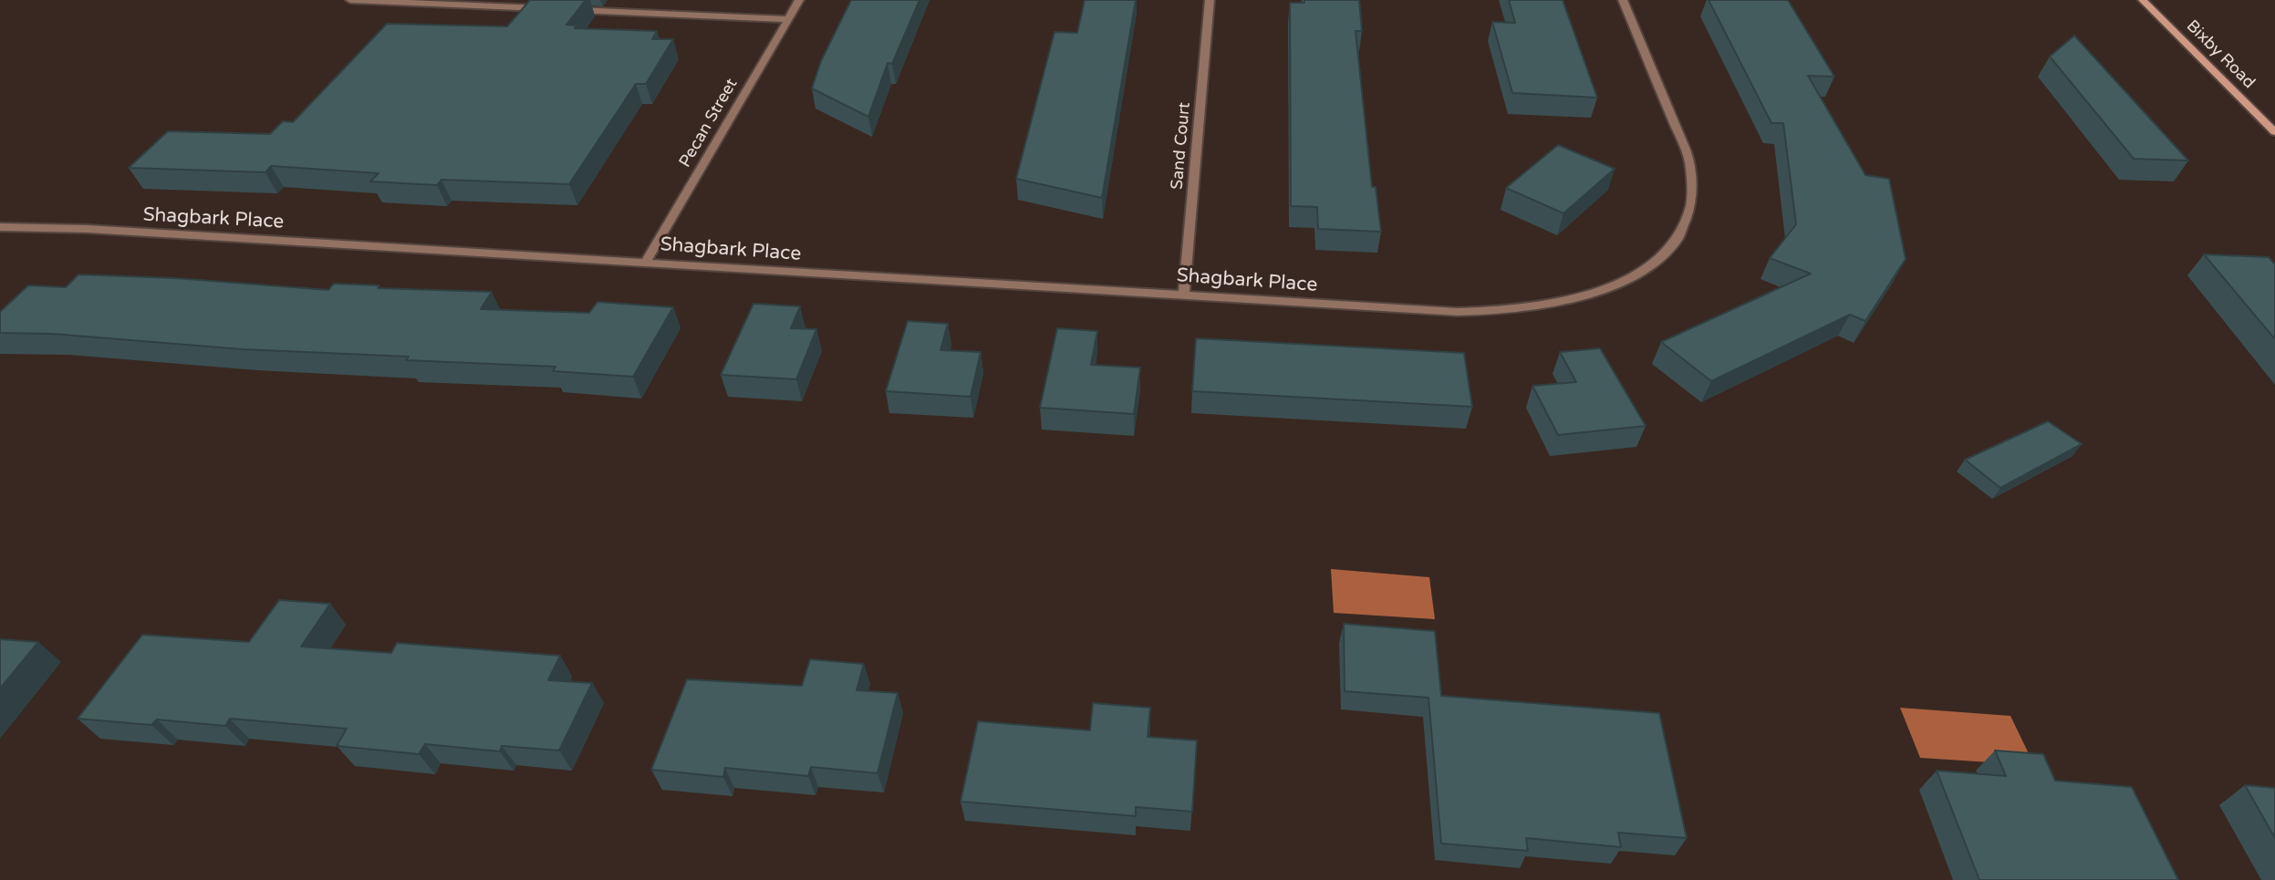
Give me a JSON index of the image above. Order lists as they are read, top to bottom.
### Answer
{
  "streets": {
    "street": [
      "Bixby Road",
      "Pecan Street",
      "Sand Court",
      "Shagbark Place"
    ]
  },
  "crossings": [
    ["Pecan Street", "Shagbark Place"],
    ["Sand Court", "Shagbark Place"]
  ]
}
